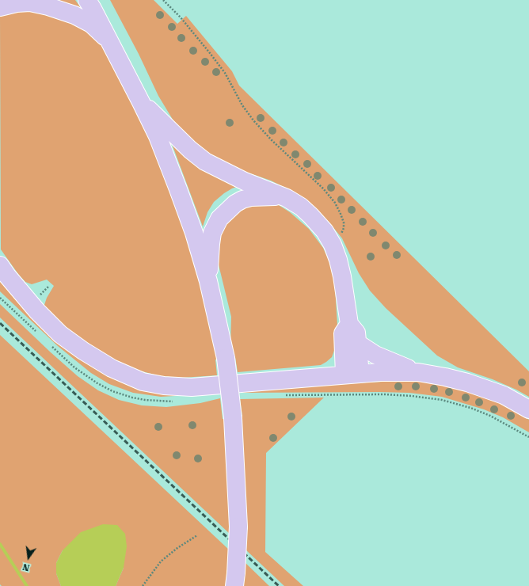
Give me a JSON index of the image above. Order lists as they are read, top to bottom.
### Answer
{
  "north": "bottom"
}
